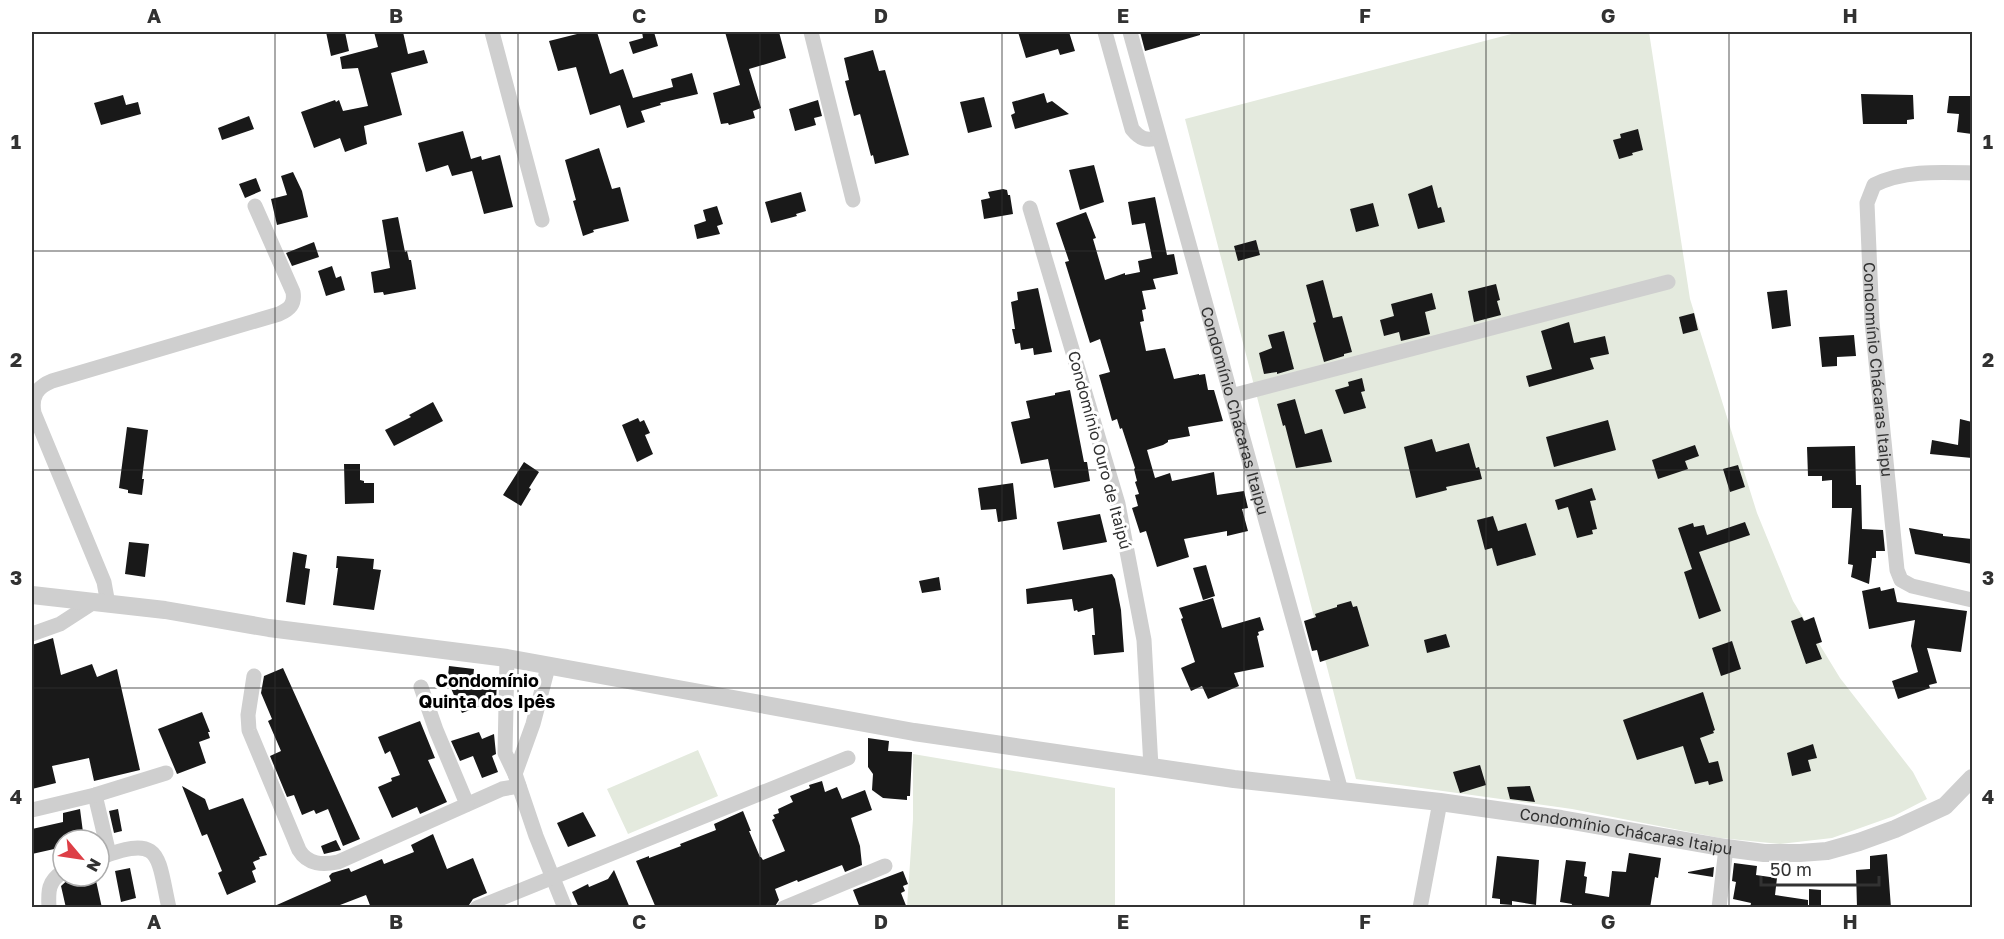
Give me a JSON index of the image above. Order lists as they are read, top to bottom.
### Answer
{
  "streets": {
    "street": ["Condomínio Chácaras Itaipu", "Condomínio Ouro de Itaipú"]
  },
  "crossings": [
    ["Condomínio Chácaras Itaipu", "Condomínio Ouro de Itaipú"]
  ],
  "districts": ["Condomínio Quinta dos Ipês"],
  "scale_bar": "50 m",
  "north": "bottom right",
  "grid": {
    "columns": [
      "A",
      "B",
      "C",
      "D",
      "E",
      "F",
      "G",
      "H"
    ],
    "rows": [
      "1",
      "2",
      "3",
      "4"
    ]
  }
}
